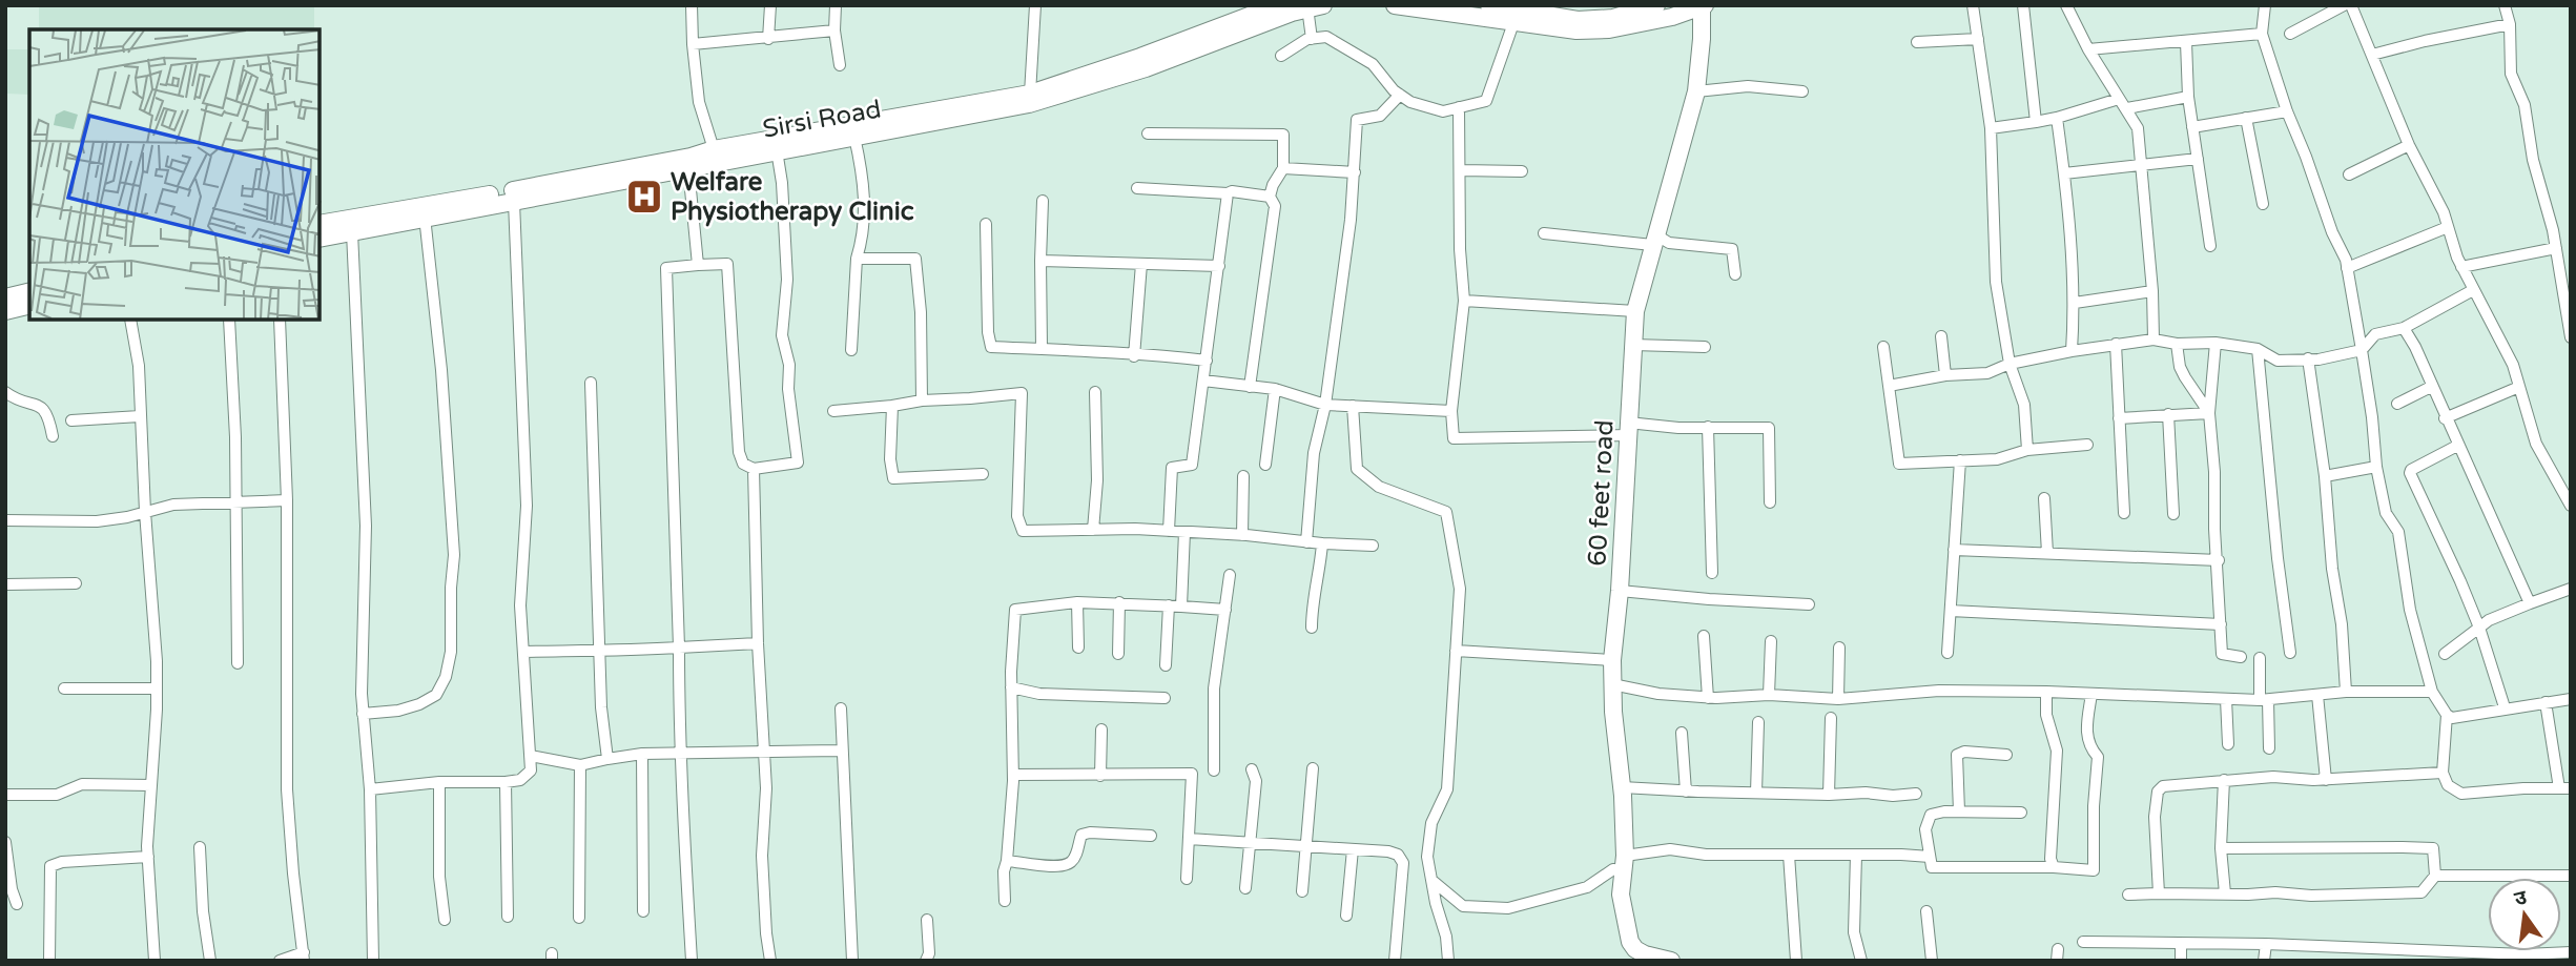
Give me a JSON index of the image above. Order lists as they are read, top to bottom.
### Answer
{
  "streets": {
    "main road": ["Sirsi Road", "60 feet road"]
  },
  "places": {
    "hospital": ["Welfare Physiotherapy Clinic"]
  },
  "north": "top"
}
